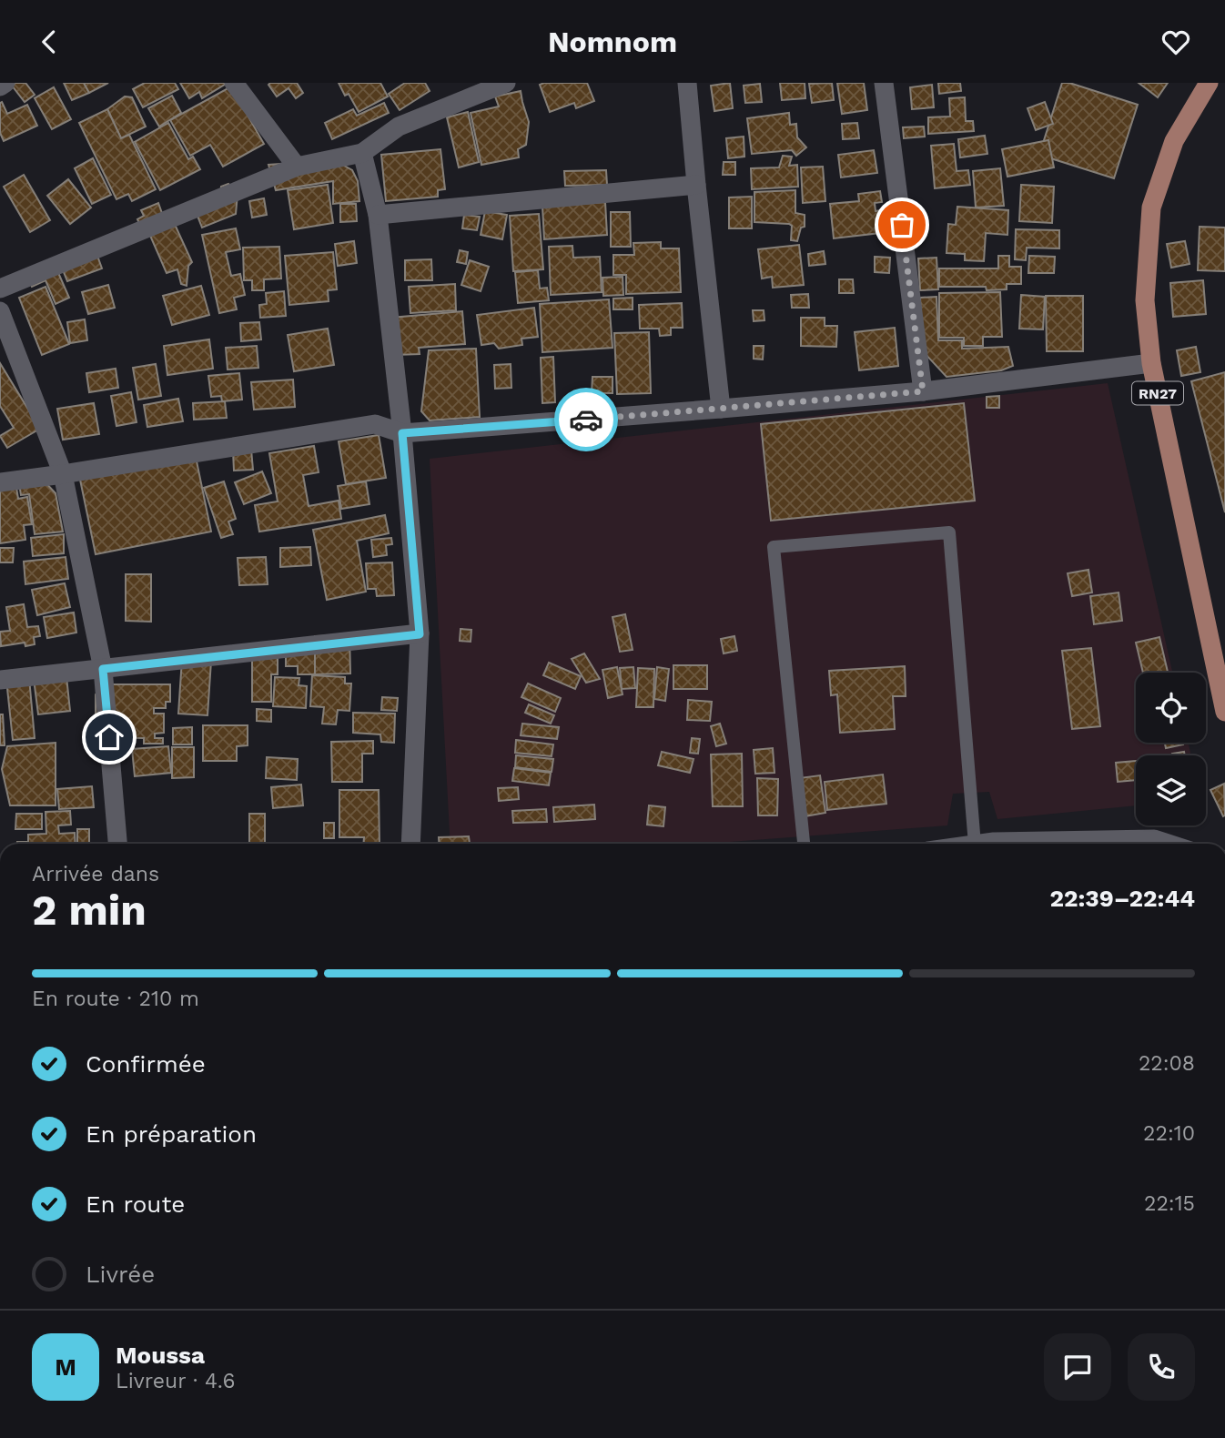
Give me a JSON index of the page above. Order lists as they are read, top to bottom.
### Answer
{
  "streets": {
    "main road": ["RN27"]
  },
  "page": {
    "header": "Nomnom",
    "heading": ["2 min", "Arrivée dans", "22:39–22:44"],
    "panel": ["Moussa", "Livreur · 4.6"],
    "bar": "En route · 210 m",
    "list": [
      ["Confirmée", "22:08"],
      ["En préparation", "22:10"],
      ["En route", "22:15"],
      "Livrée"
    ],
    "round": "M"
  }
}
